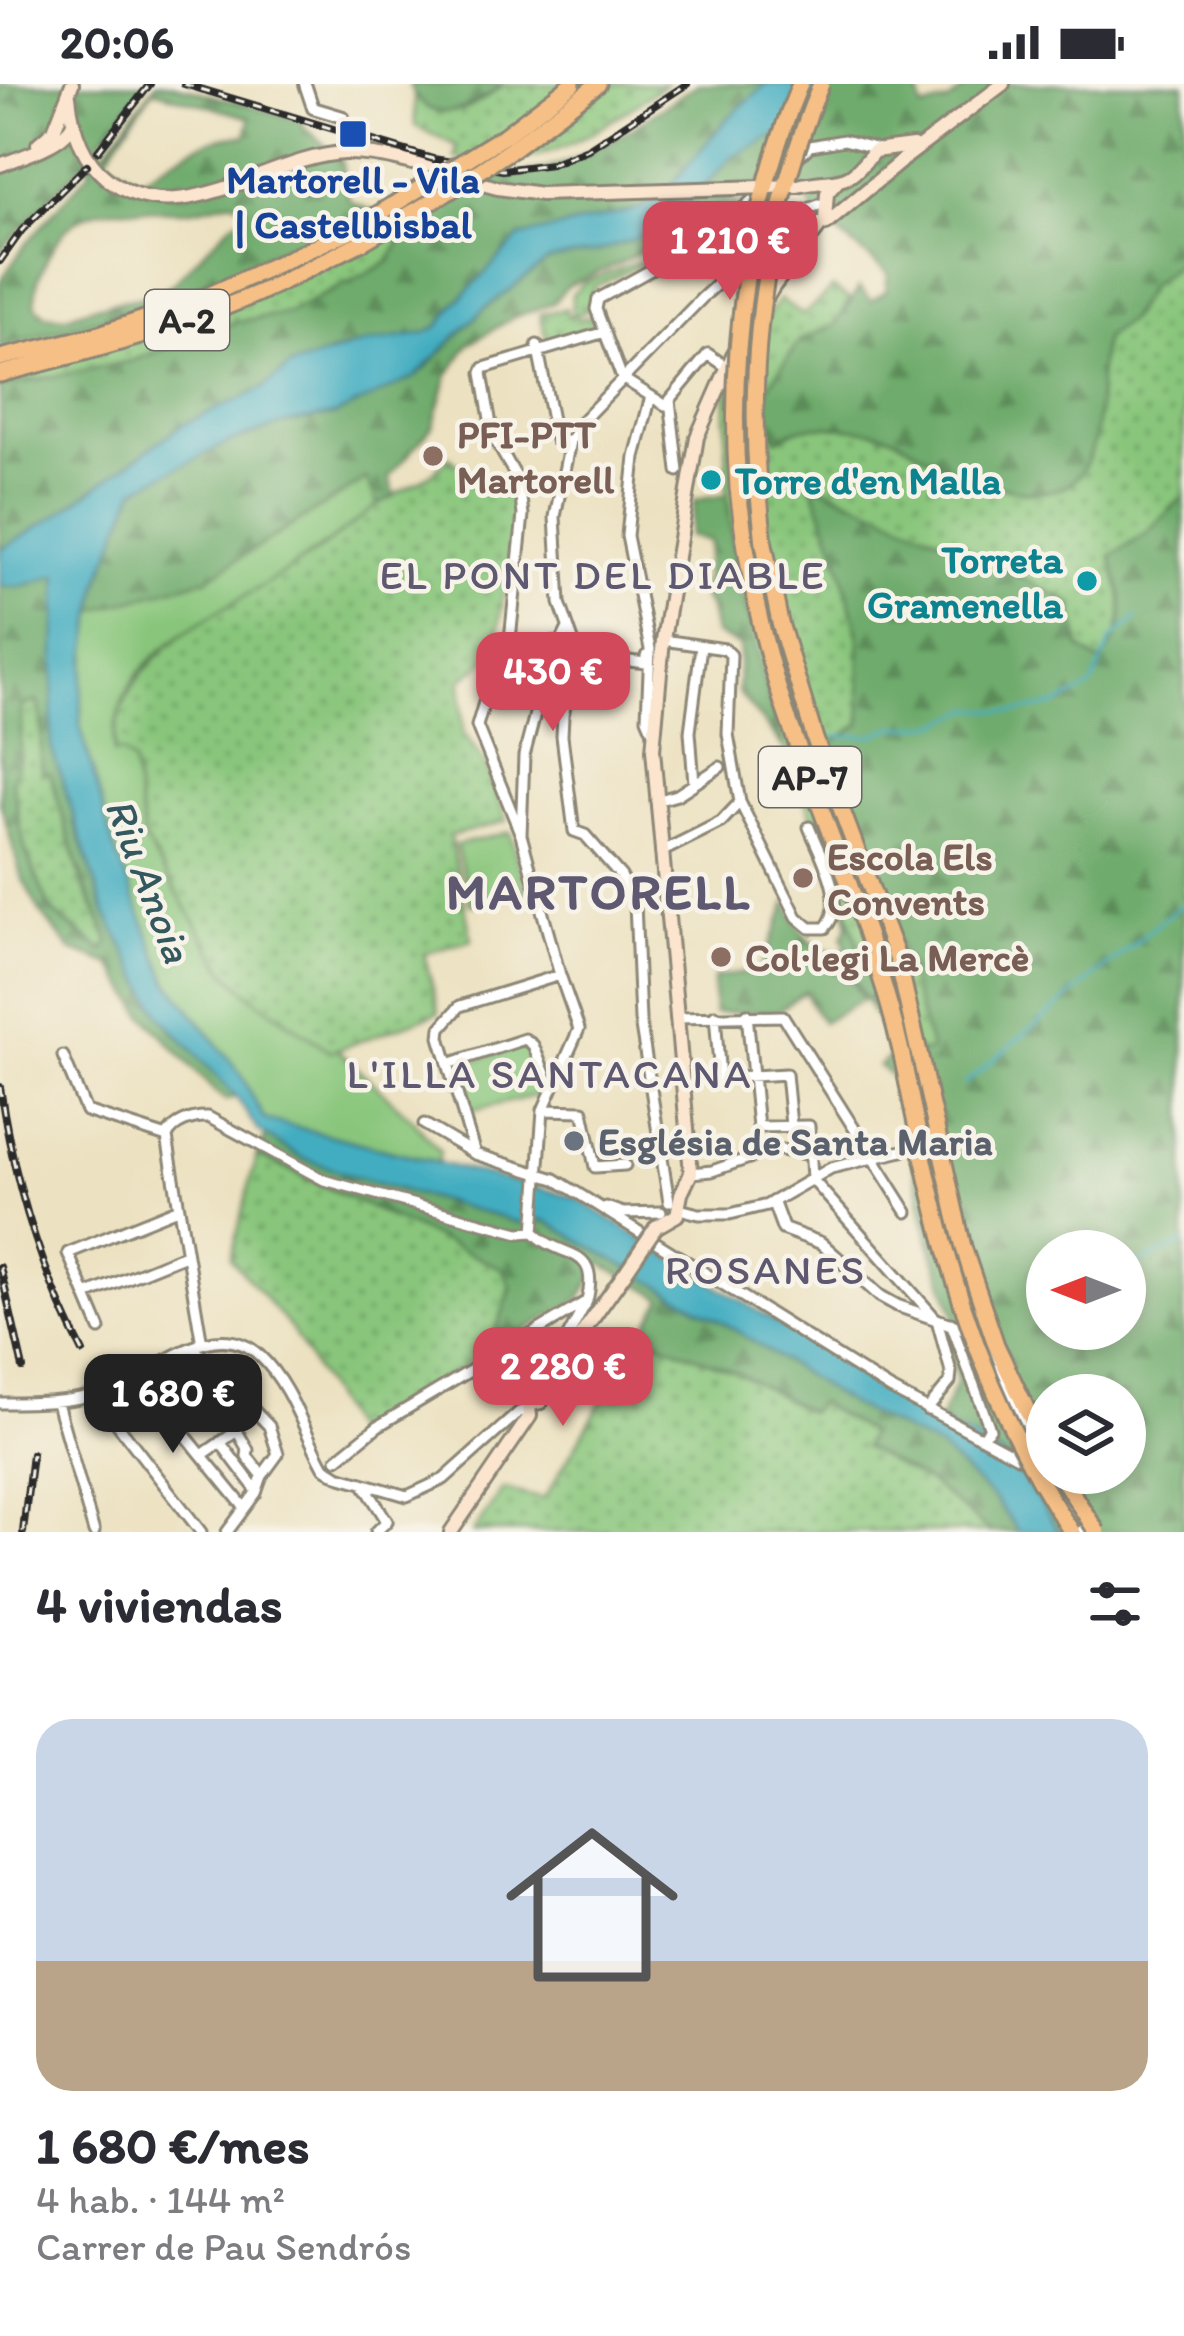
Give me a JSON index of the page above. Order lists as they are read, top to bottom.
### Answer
{
  "streets": {
    "highway": ["A-2", "AP-7"]
  },
  "districts": [
    "EL PONT DEL DIABLE",
    "MARTORELL",
    "L'ILLA SANTACANA",
    "ROSANES"
  ],
  "water": ["Riu Anoia"],
  "places": {
    "transit": ["Martorell - Vila | Castellbisbal"],
    "other": [
      "PFI-PTT Martorell",
      "Torre d'en Malla",
      "Torreta Gramenella",
      "Escola Els Convents",
      "Col·legi La Mercè",
      "Església de Santa Maria"
    ]
  },
  "north": "left",
  "page": {
    "status": "20:06",
    "price": [
      "1 210 €",
      "430 €",
      "2 280 €",
      "1 680 €"
    ],
    "heading": "4 viviendas",
    "list": [
      {
        "name": "1 680 €/mes",
        "note": "4 hab. · 144 m² · Carrer de Pau Sendrós"
      }
    ]
  }
}
